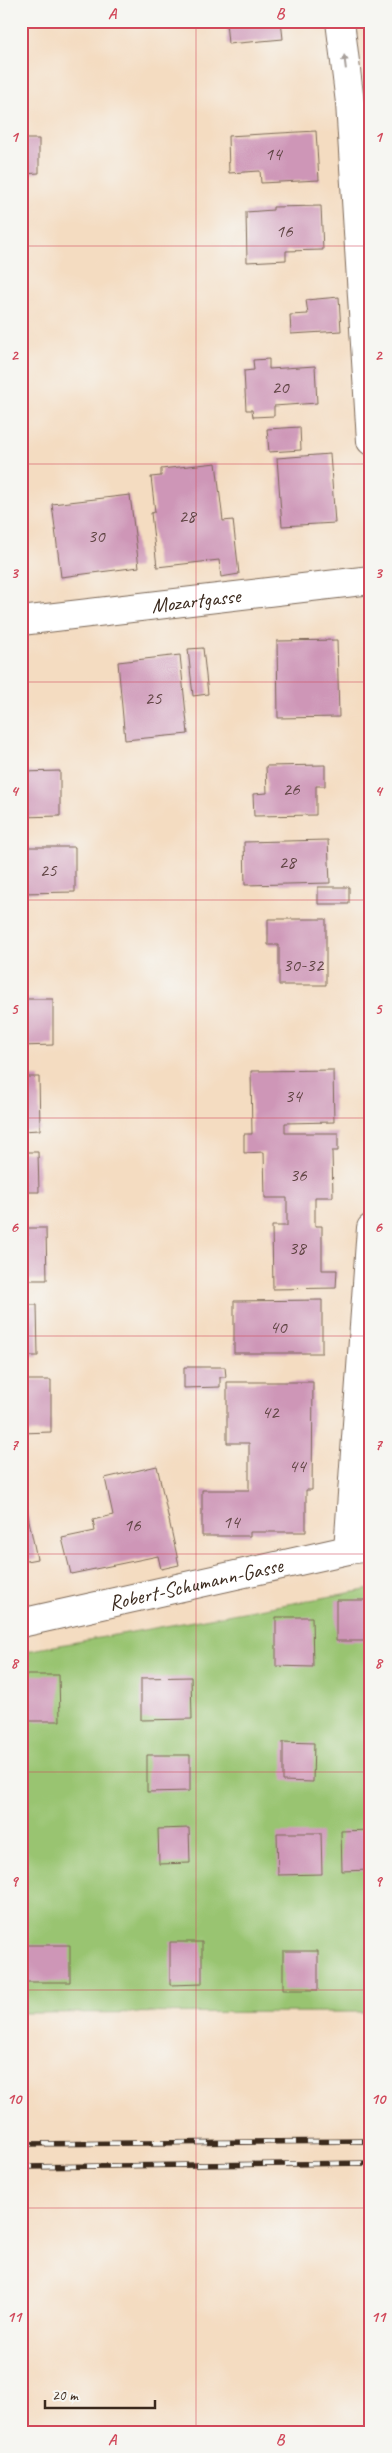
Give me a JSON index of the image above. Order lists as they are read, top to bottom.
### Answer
{
  "streets": {
    "street": ["Mozartgasse", "Robert-Schumann-Gasse"]
  },
  "house_numbers": [
    "14",
    "16",
    "20",
    "28",
    "30",
    "25",
    "26",
    "28",
    "25",
    "30-32",
    "34",
    "36",
    "38",
    "40",
    "42",
    "44",
    "14",
    "16"
  ],
  "scale_bar": "20 m",
  "grid": {
    "columns": ["A", "B"],
    "rows": [
      "1",
      "2",
      "3",
      "4",
      "5",
      "6",
      "7",
      "8",
      "9",
      "10",
      "11"
    ]
  }
}
